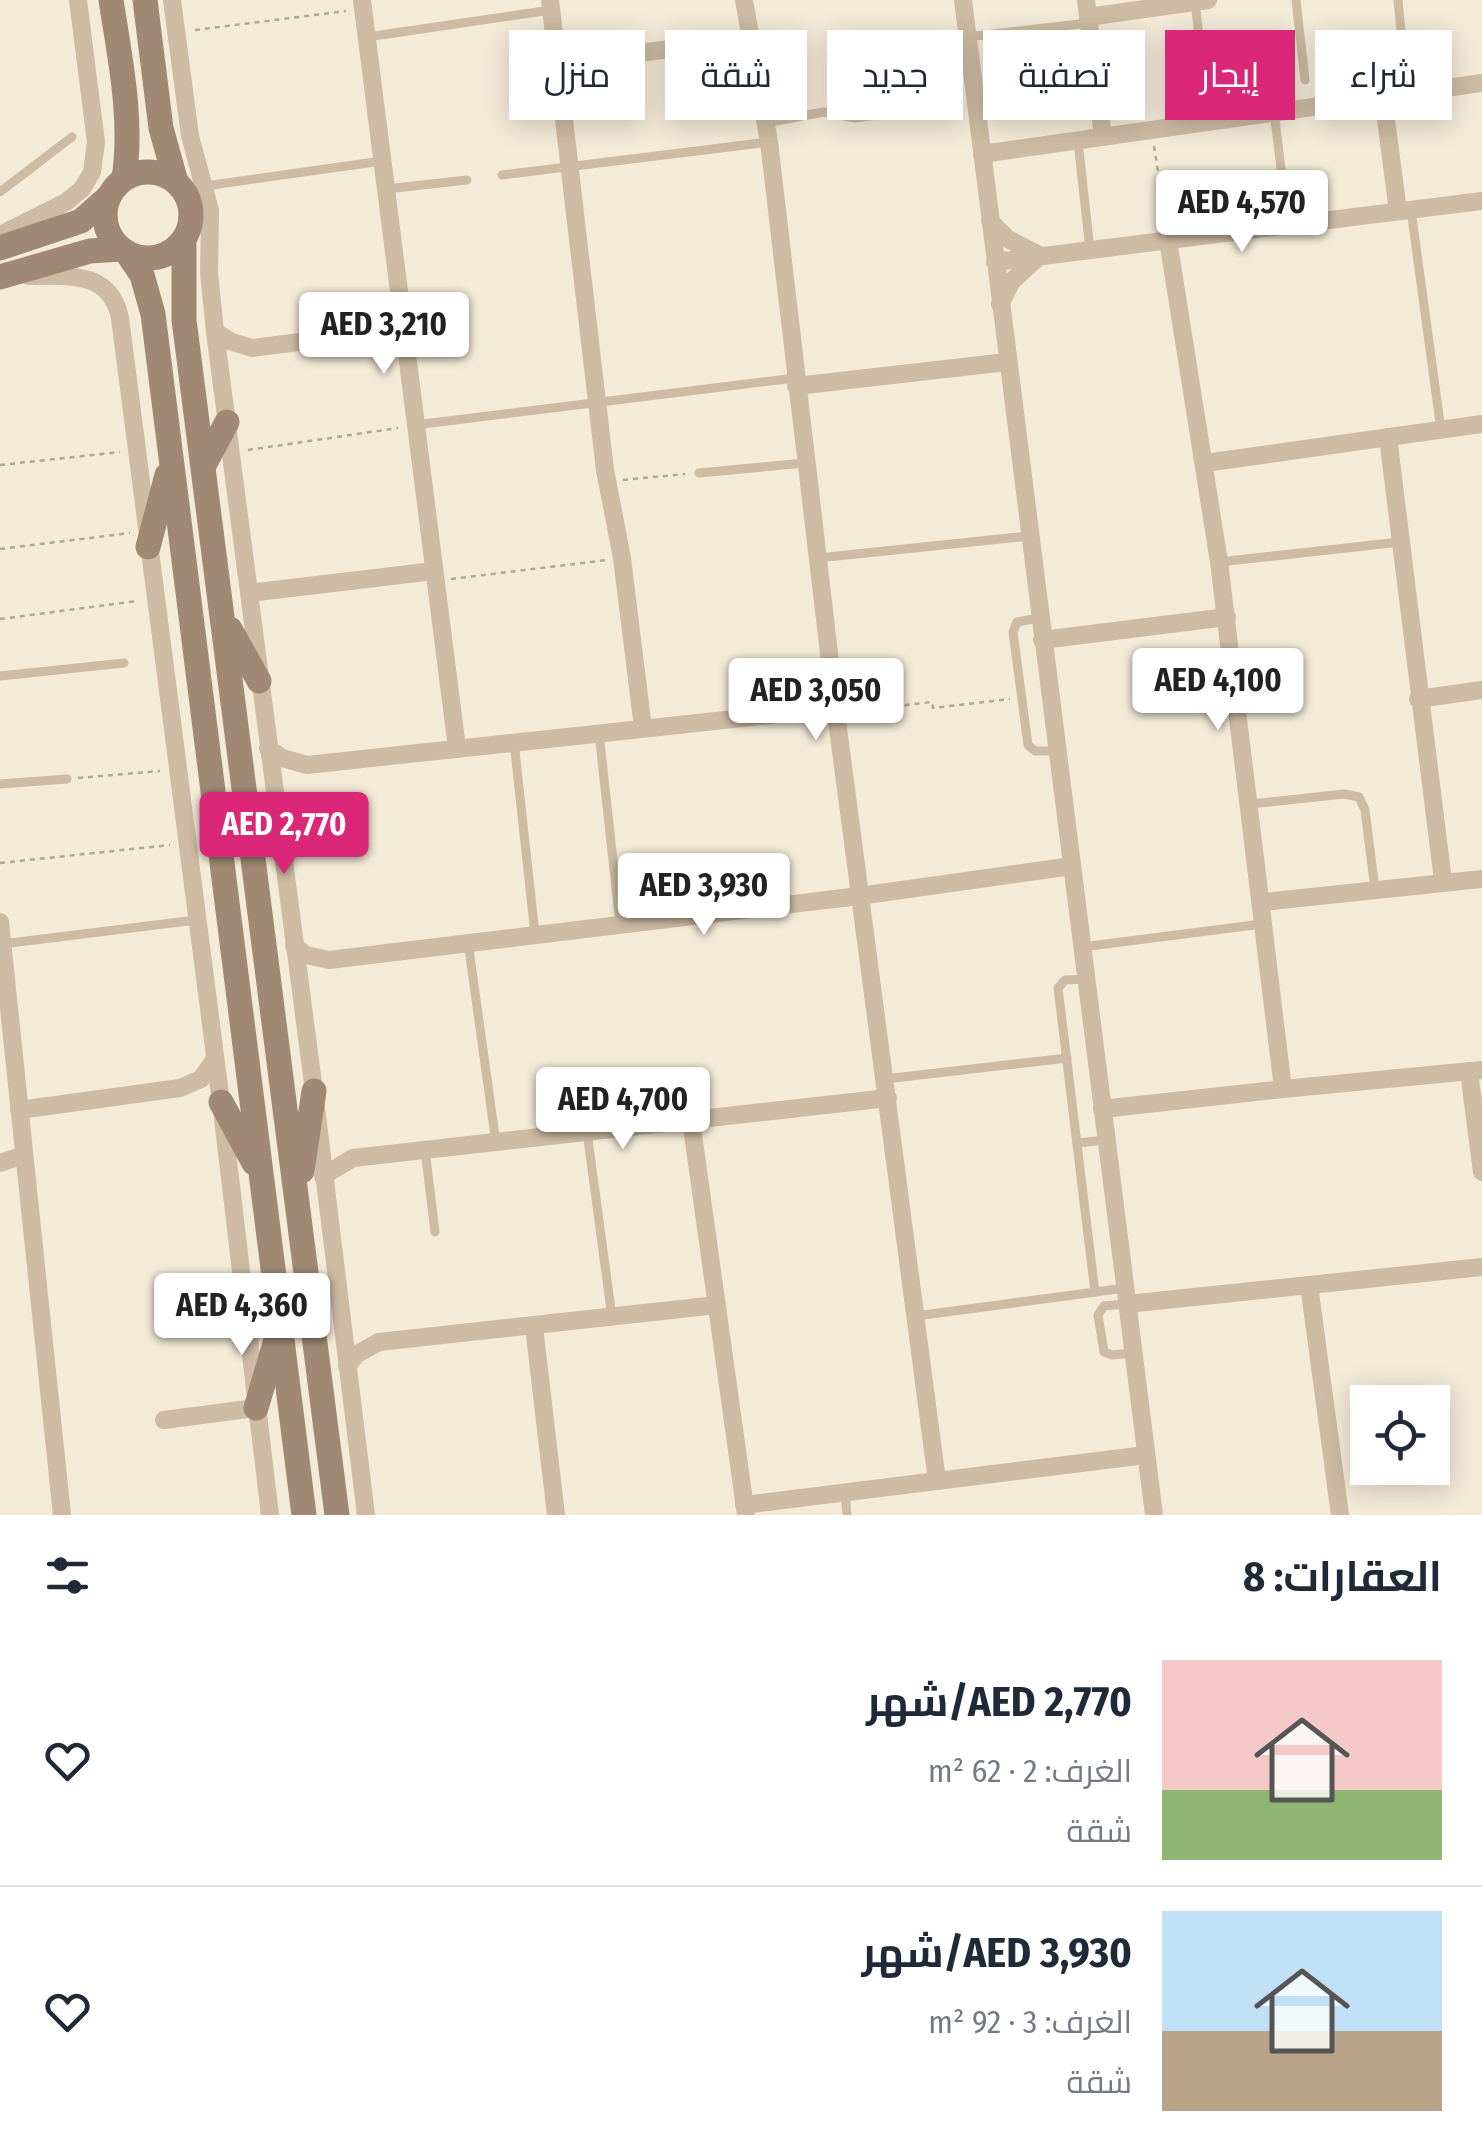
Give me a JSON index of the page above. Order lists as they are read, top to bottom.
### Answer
{
  "page": {
    "chip": [
      "شراء",
      "إيجار",
      "تصفية",
      "جديد",
      "شقة",
      "منزل"
    ],
    "price": [
      "AED 4,570",
      "AED 3,210",
      "AED 4,100",
      "AED 3,050",
      "AED 2,770",
      "AED 3,930",
      "AED 4,700",
      "AED 4,360"
    ],
    "heading": "العقارات: 8",
    "list": [
      {
        "name": "AED 2,770/شهر",
        "note": "الغرف: 2 · 62 m² · شقة"
      },
      {
        "name": "AED 3,930/شهر",
        "note": "الغرف: 3 · 92 m² · شقة"
      }
    ]
  }
}
